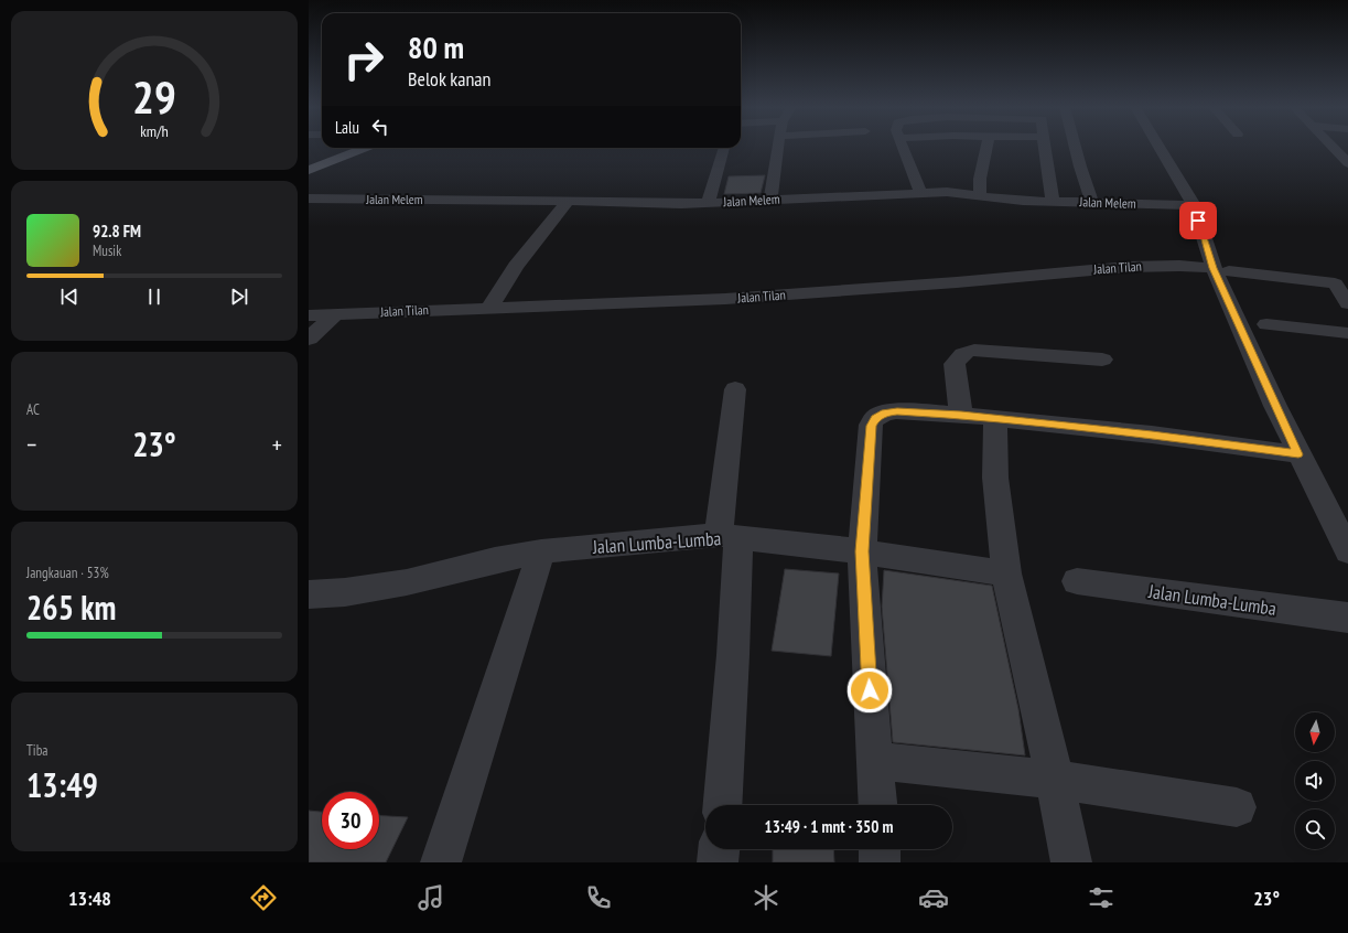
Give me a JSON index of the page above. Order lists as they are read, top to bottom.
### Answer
{
  "streets": {
    "street": ["Jalan Melem", "Jalan Tilan", "Jalan Lumba-Lumba"]
  },
  "north": "bottom",
  "page": {
    "turn": ["80 m", "Belok kanan"],
    "then": "Lalu",
    "song": ["92.8 FM", "Musik"],
    "tile": [
      "AC",
      ["Jangkauan · 53%", "265 km"],
      ["Tiba", "13:49"]
    ],
    "heat": ["−", "23°", "+"],
    "limit": "30",
    "trip": "13:49 · 1 mnt · 350 m",
    "tabs": ["13:48", "23°"],
    "gauge": ["29", "km/h"]
  }
}
